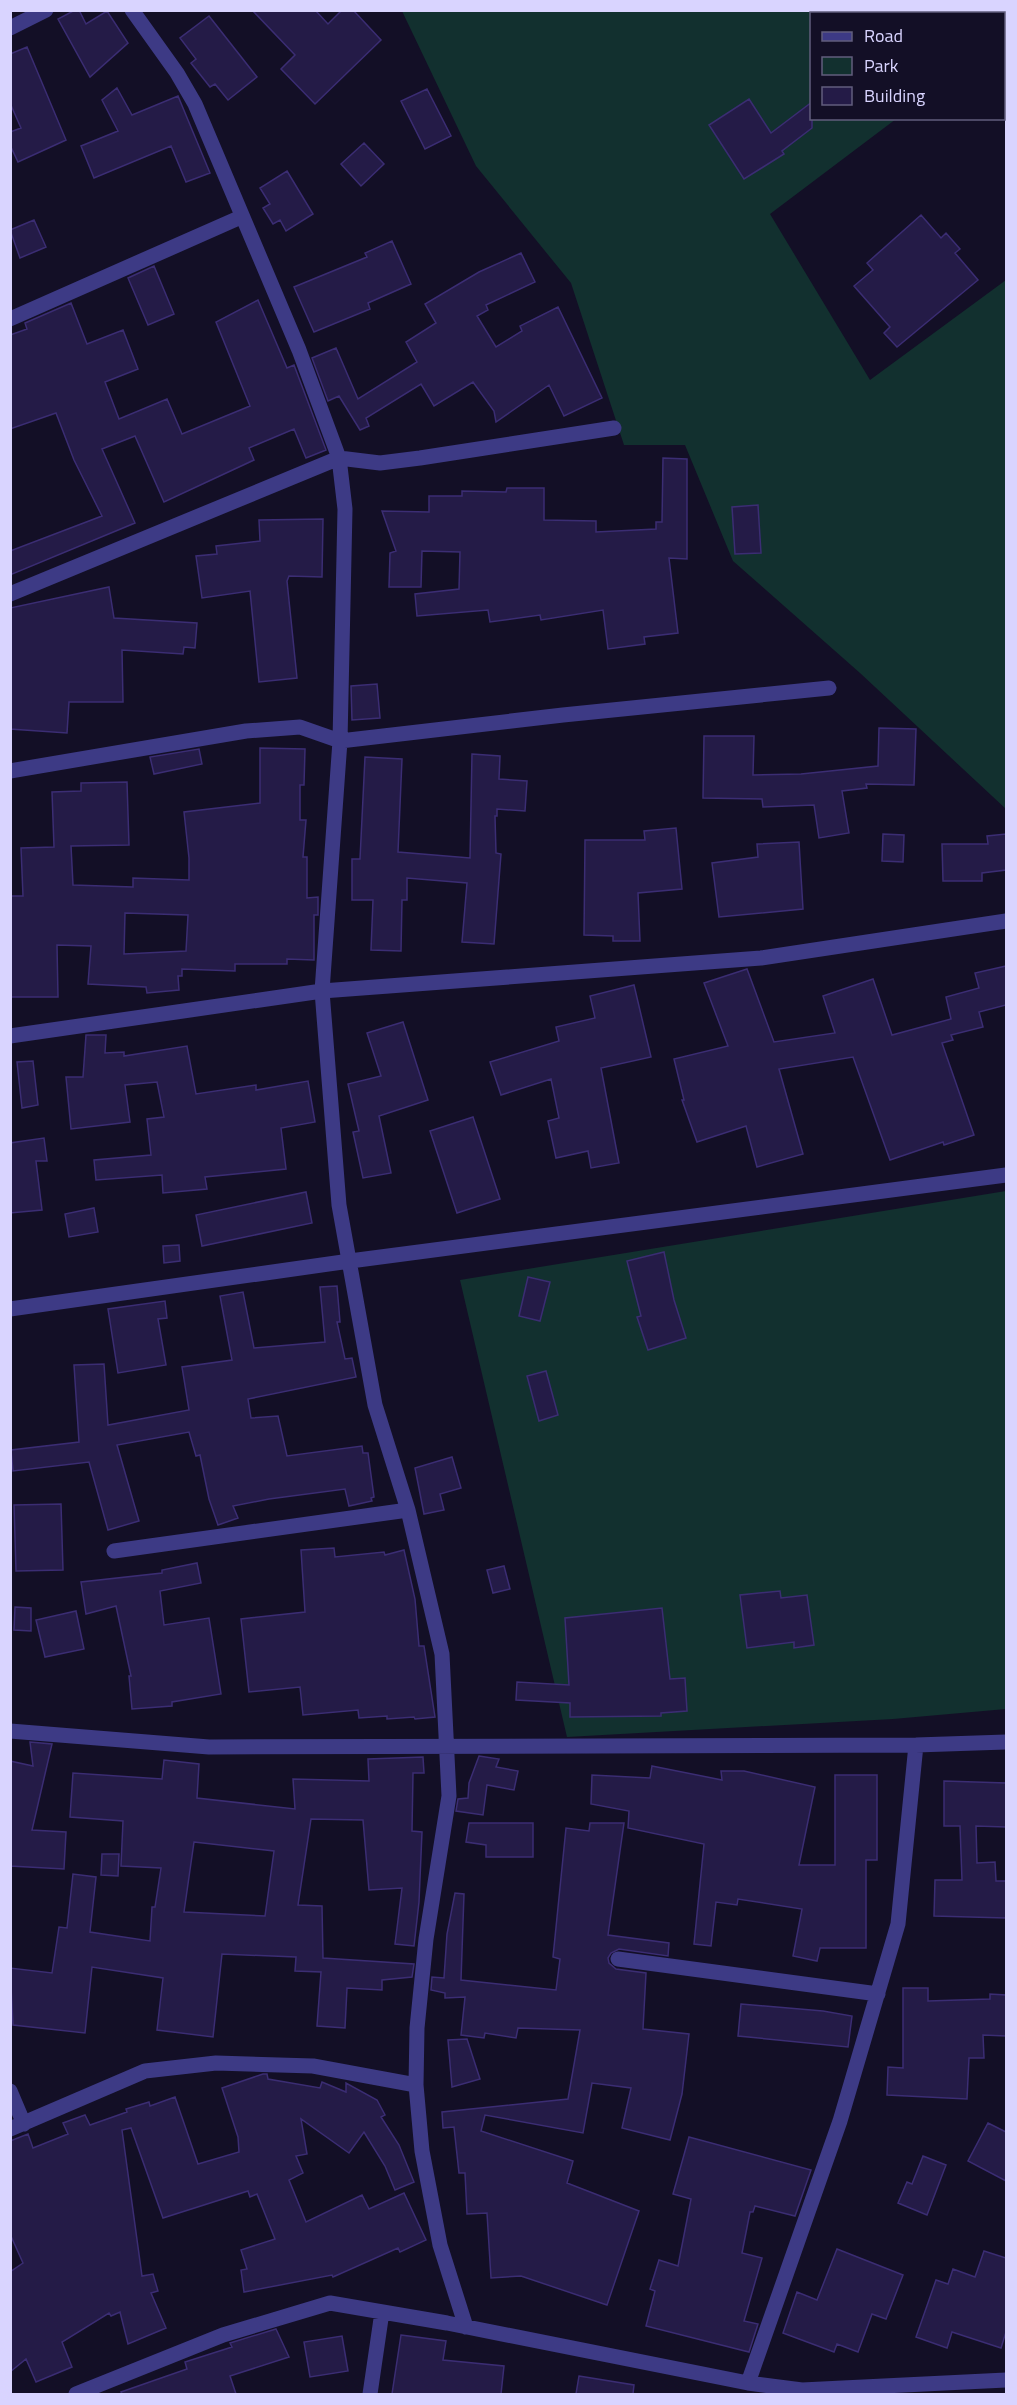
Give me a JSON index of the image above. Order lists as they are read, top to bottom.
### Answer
{
  "legend": ["Road", "Park", "Building"]
}
